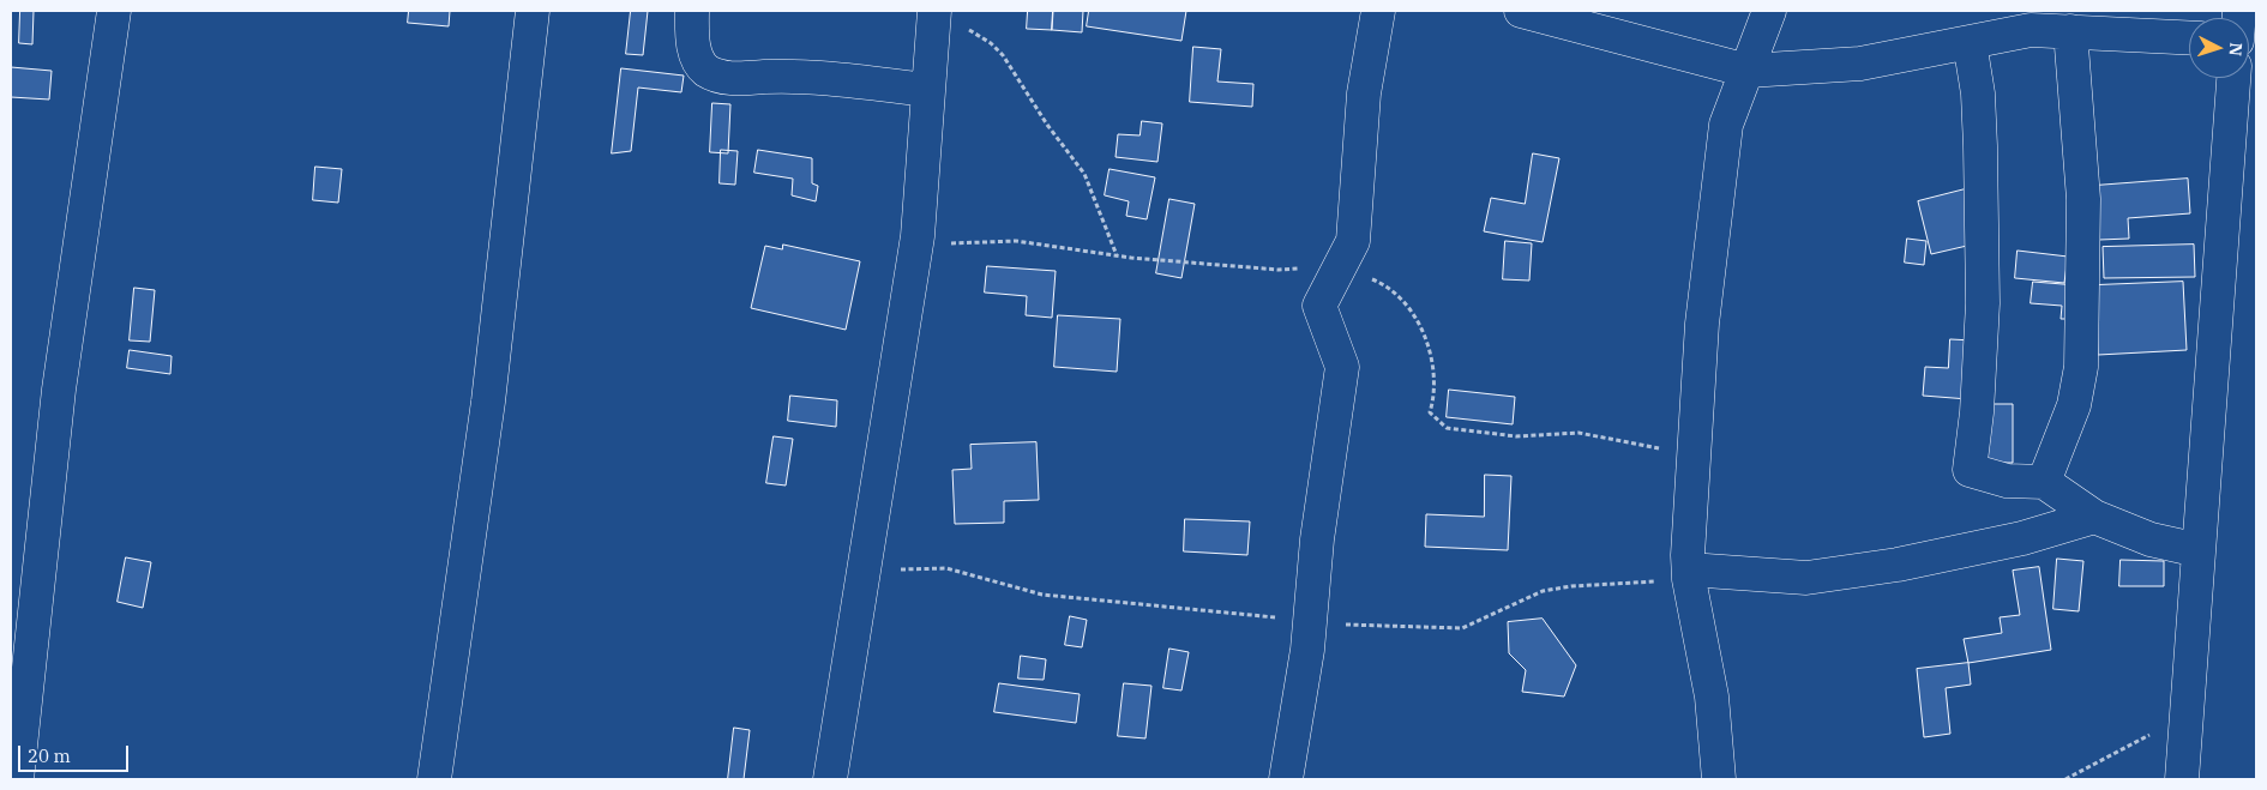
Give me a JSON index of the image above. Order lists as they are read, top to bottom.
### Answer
{
  "scale_bar": "20 m",
  "north": "right"
}
